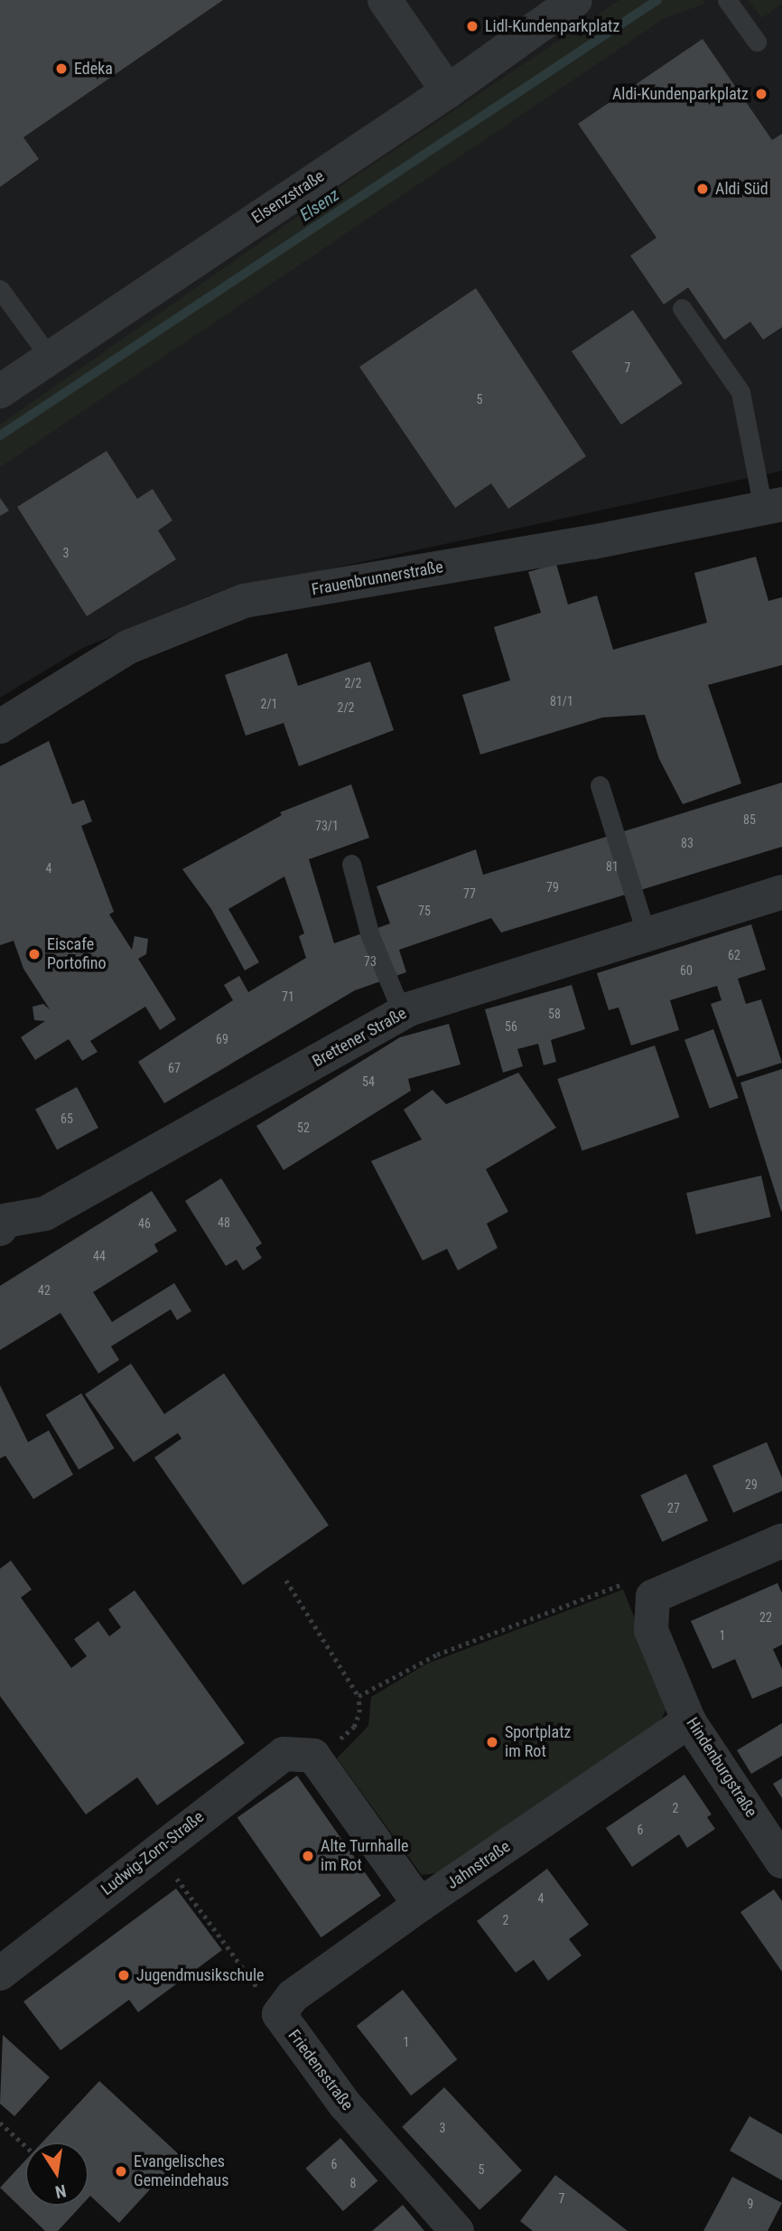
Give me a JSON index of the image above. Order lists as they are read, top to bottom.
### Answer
{
  "streets": {
    "street": [
      "Elsenzstraße",
      "Frauenbrunnerstraße",
      "Brettener Straße",
      "Hindenburgstraße",
      "Ludwig-Zorn-Straße",
      "Jahnstraße",
      "Friedensstraße"
    ]
  },
  "crossings": [
    ["Hindenburgstraße", "Jahnstraße"],
    ["Jahnstraße", "Friedensstraße"]
  ],
  "water": ["Elsenz"],
  "places": [
    "Lidl-Kundenparkplatz",
    "Edeka",
    "Aldi-Kundenparkplatz",
    "Aldi Süd",
    "Eiscafe Portofino",
    "Sportplatz im Rot",
    "Alte Turnhalle im Rot",
    "Jugendmusikschule",
    "Evangelisches Gemeindehaus"
  ],
  "house_numbers": [
    "7",
    "5",
    "3",
    "2/2",
    "81/1",
    "2/1",
    "2/2",
    "85",
    "73/1",
    "83",
    "81",
    "4",
    "79",
    "77",
    "75",
    "62",
    "73",
    "60",
    "71",
    "58",
    "56",
    "69",
    "67",
    "54",
    "65",
    "52",
    "48",
    "46",
    "44",
    "42",
    "29",
    "27",
    "22",
    "1",
    "2",
    "6",
    "4",
    "2",
    "1",
    "3",
    "6",
    "5",
    "8",
    "7",
    "9"
  ],
  "north": "bottom"
}
